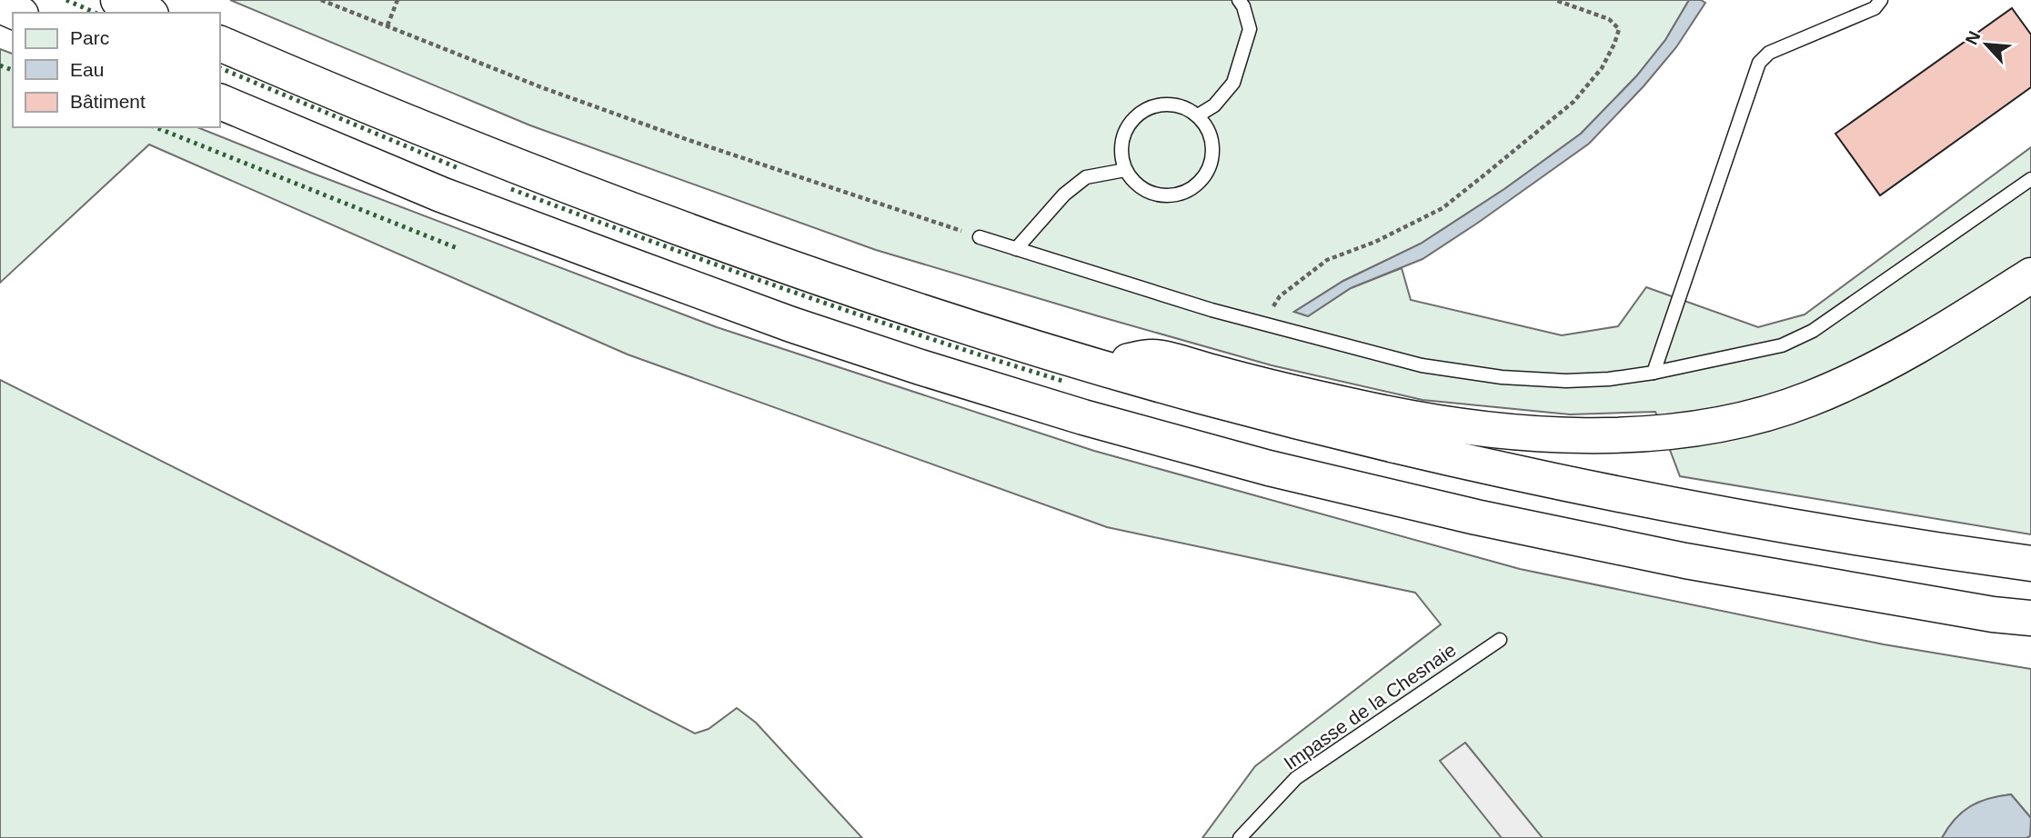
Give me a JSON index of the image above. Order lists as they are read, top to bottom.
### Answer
{
  "streets": {
    "lane": ["Impasse de la Chesnaie"]
  },
  "legend": ["Parc", "Eau", "Bâtiment"],
  "north": "top left"
}
